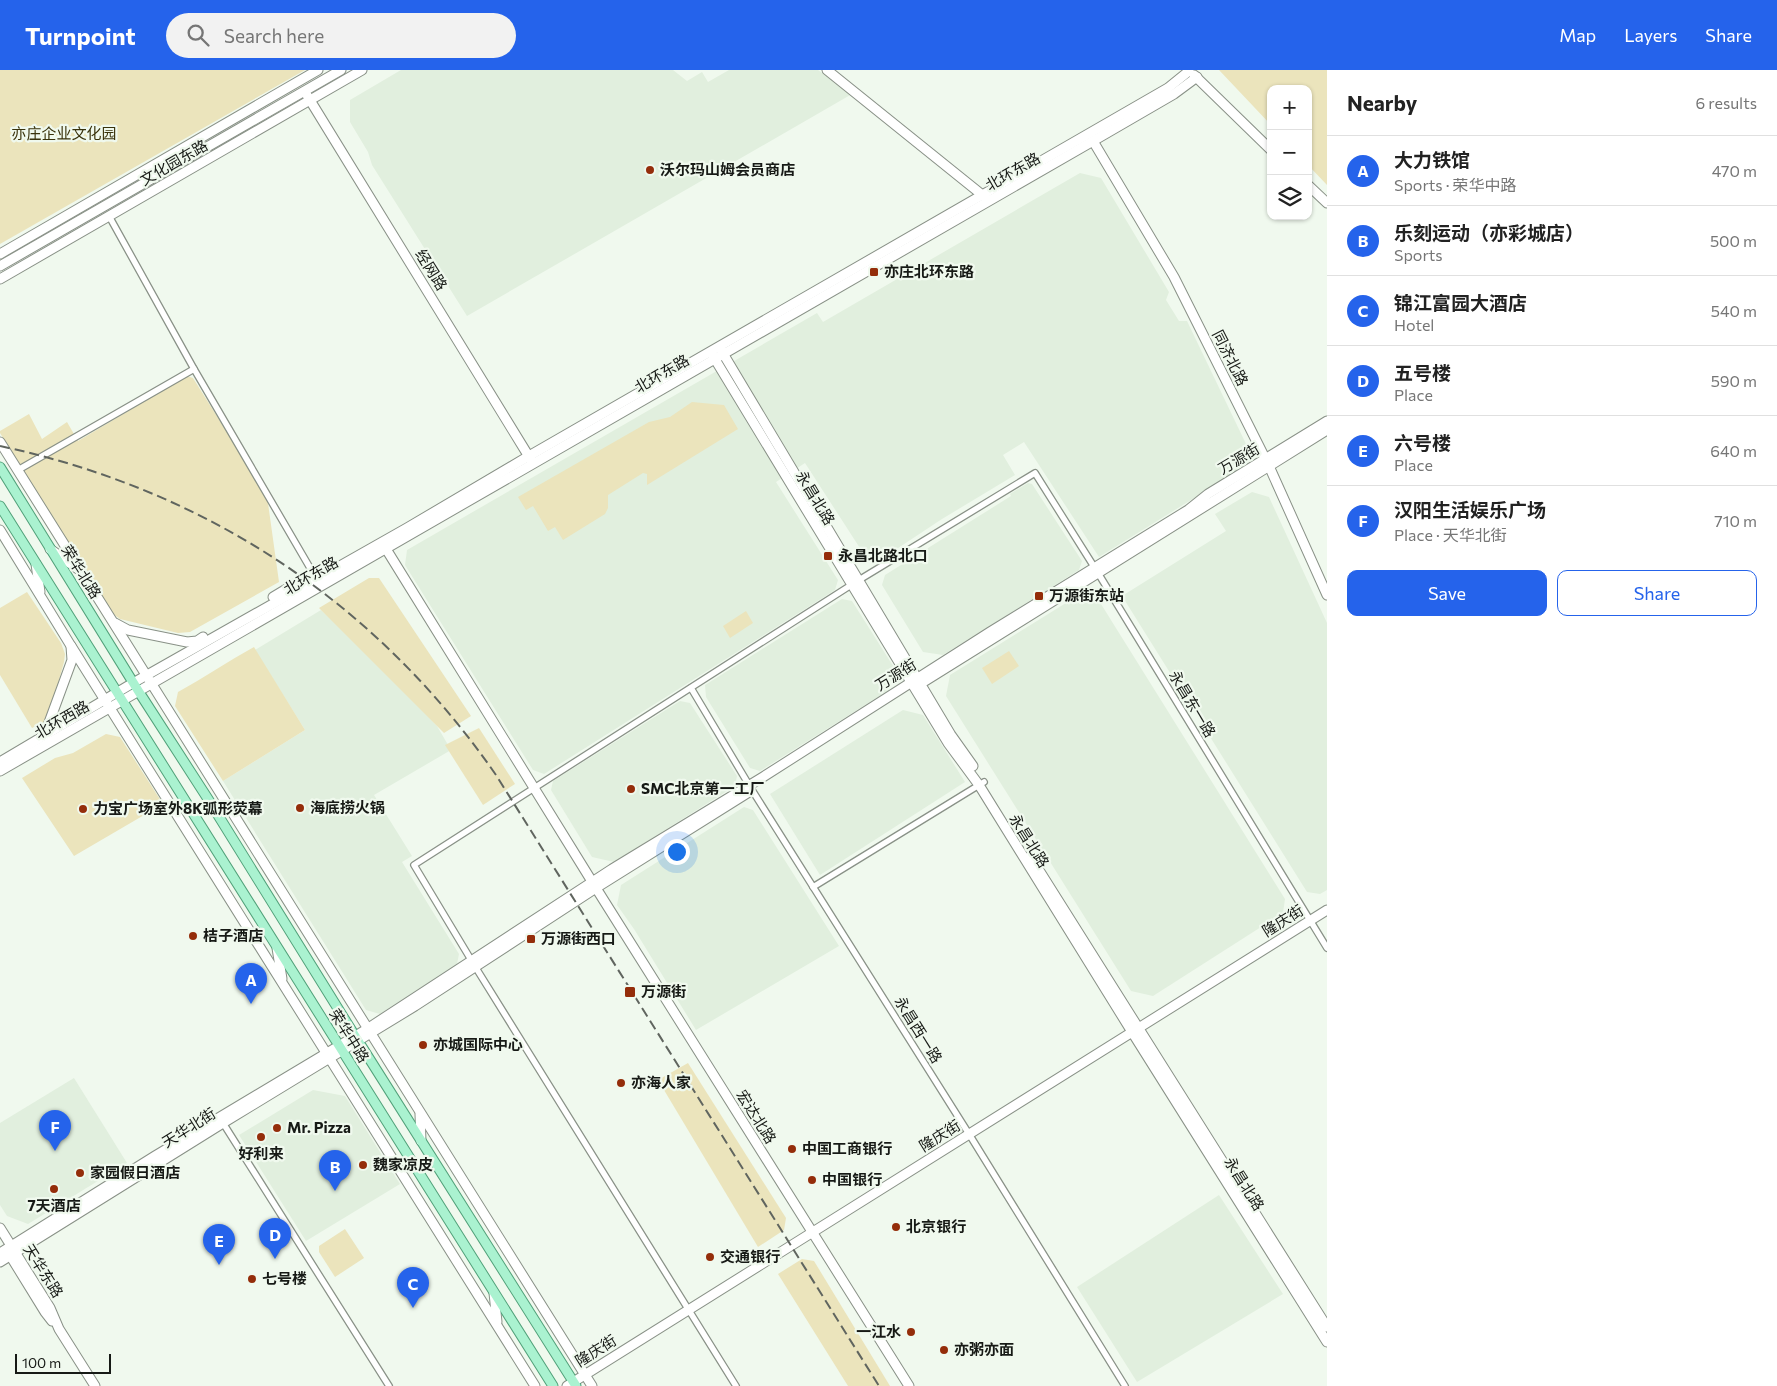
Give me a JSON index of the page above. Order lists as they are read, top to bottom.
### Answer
{
  "streets": {
    "main road": ["荣华北路", "荣华中路"],
    "street": [
      "文化园东路",
      "北环东路",
      "经网路",
      "同济北路",
      "万源街",
      "永昌北路",
      "永昌东一路",
      "北环西路",
      "隆庆街",
      "永昌西一路",
      "宏达北路",
      "天华北街",
      "天华东路"
    ]
  },
  "crossings": [
    ["文化园东路", "经网路"],
    ["北环东路", "经网路"],
    ["北环东路", "同济北路"],
    ["北环东路", "永昌北路"],
    ["北环东路", "荣华北路"],
    ["北环东路", "北环西路"],
    ["北环东路", "荣华中路"],
    ["北环东路", "宏达北路"],
    ["同济北路", "万源街"],
    ["万源街", "永昌北路"],
    ["万源街", "永昌东一路"],
    ["万源街", "永昌西一路"],
    ["万源街", "荣华中路"],
    ["万源街", "宏达北路"],
    ["万源街", "天华北街"],
    ["永昌北路", "永昌东一路"],
    ["永昌北路", "隆庆街"],
    ["荣华北路", "北环西路"],
    ["荣华北路", "荣华中路"],
    ["永昌东一路", "隆庆街"],
    ["北环西路", "荣华中路"],
    ["隆庆街", "永昌西一路"],
    ["隆庆街", "荣华中路"],
    ["隆庆街", "宏达北路"],
    ["荣华中路", "天华北街"],
    ["天华北街", "天华东路"]
  ],
  "parks": ["亦庄企业文化园"],
  "places": {
    "other": [
      "沃尔玛山姆会员商店",
      "SMC北京第一工厂",
      "海底捞火锅",
      "力宝广场室外8K弧形荧幕",
      "桔子酒店",
      "亦城国际中心",
      "亦海人家",
      "Mr. Pizza",
      "好利来",
      "中国工商银行",
      "魏家凉皮",
      "家园假日酒店",
      "中国银行",
      "7天酒店",
      "北京银行",
      "交通银行",
      "七号楼",
      "一江水",
      "亦粥亦面"
    ],
    "transit": [
      "亦庄北环东路",
      "永昌北路北口",
      "万源街东站",
      "万源街西口",
      "万源街"
    ]
  },
  "scale_bar": "100 m",
  "page": {
    "header": "Turnpoint",
    "search": "Search here",
    "nav": ["Map", "Layers", "Share"],
    "heading": ["Nearby", "6 results"],
    "map_buttons": ["+", "−"],
    "list": [
      {
        "mark": "A",
        "name": "大力铁馆",
        "note": "Sports · 荣华中路",
        "value": "470 m"
      },
      {
        "mark": "B",
        "name": "乐刻运动（亦彩城店）",
        "note": "Sports",
        "value": "500 m"
      },
      {
        "mark": "C",
        "name": "锦江富园大酒店",
        "note": "Hotel",
        "value": "540 m"
      },
      {
        "mark": "D",
        "name": "五号楼",
        "note": "Place",
        "value": "590 m"
      },
      {
        "mark": "E",
        "name": "六号楼",
        "note": "Place",
        "value": "640 m"
      },
      {
        "mark": "F",
        "name": "汉阳生活娱乐广场",
        "note": "Place · 天华北街",
        "value": "710 m"
      }
    ],
    "buttons": ["Save", "Share"],
    "pins": [
      "A",
      "F",
      "B",
      "D",
      "E",
      "C"
    ],
    "scale": "100 m"
  }
}
